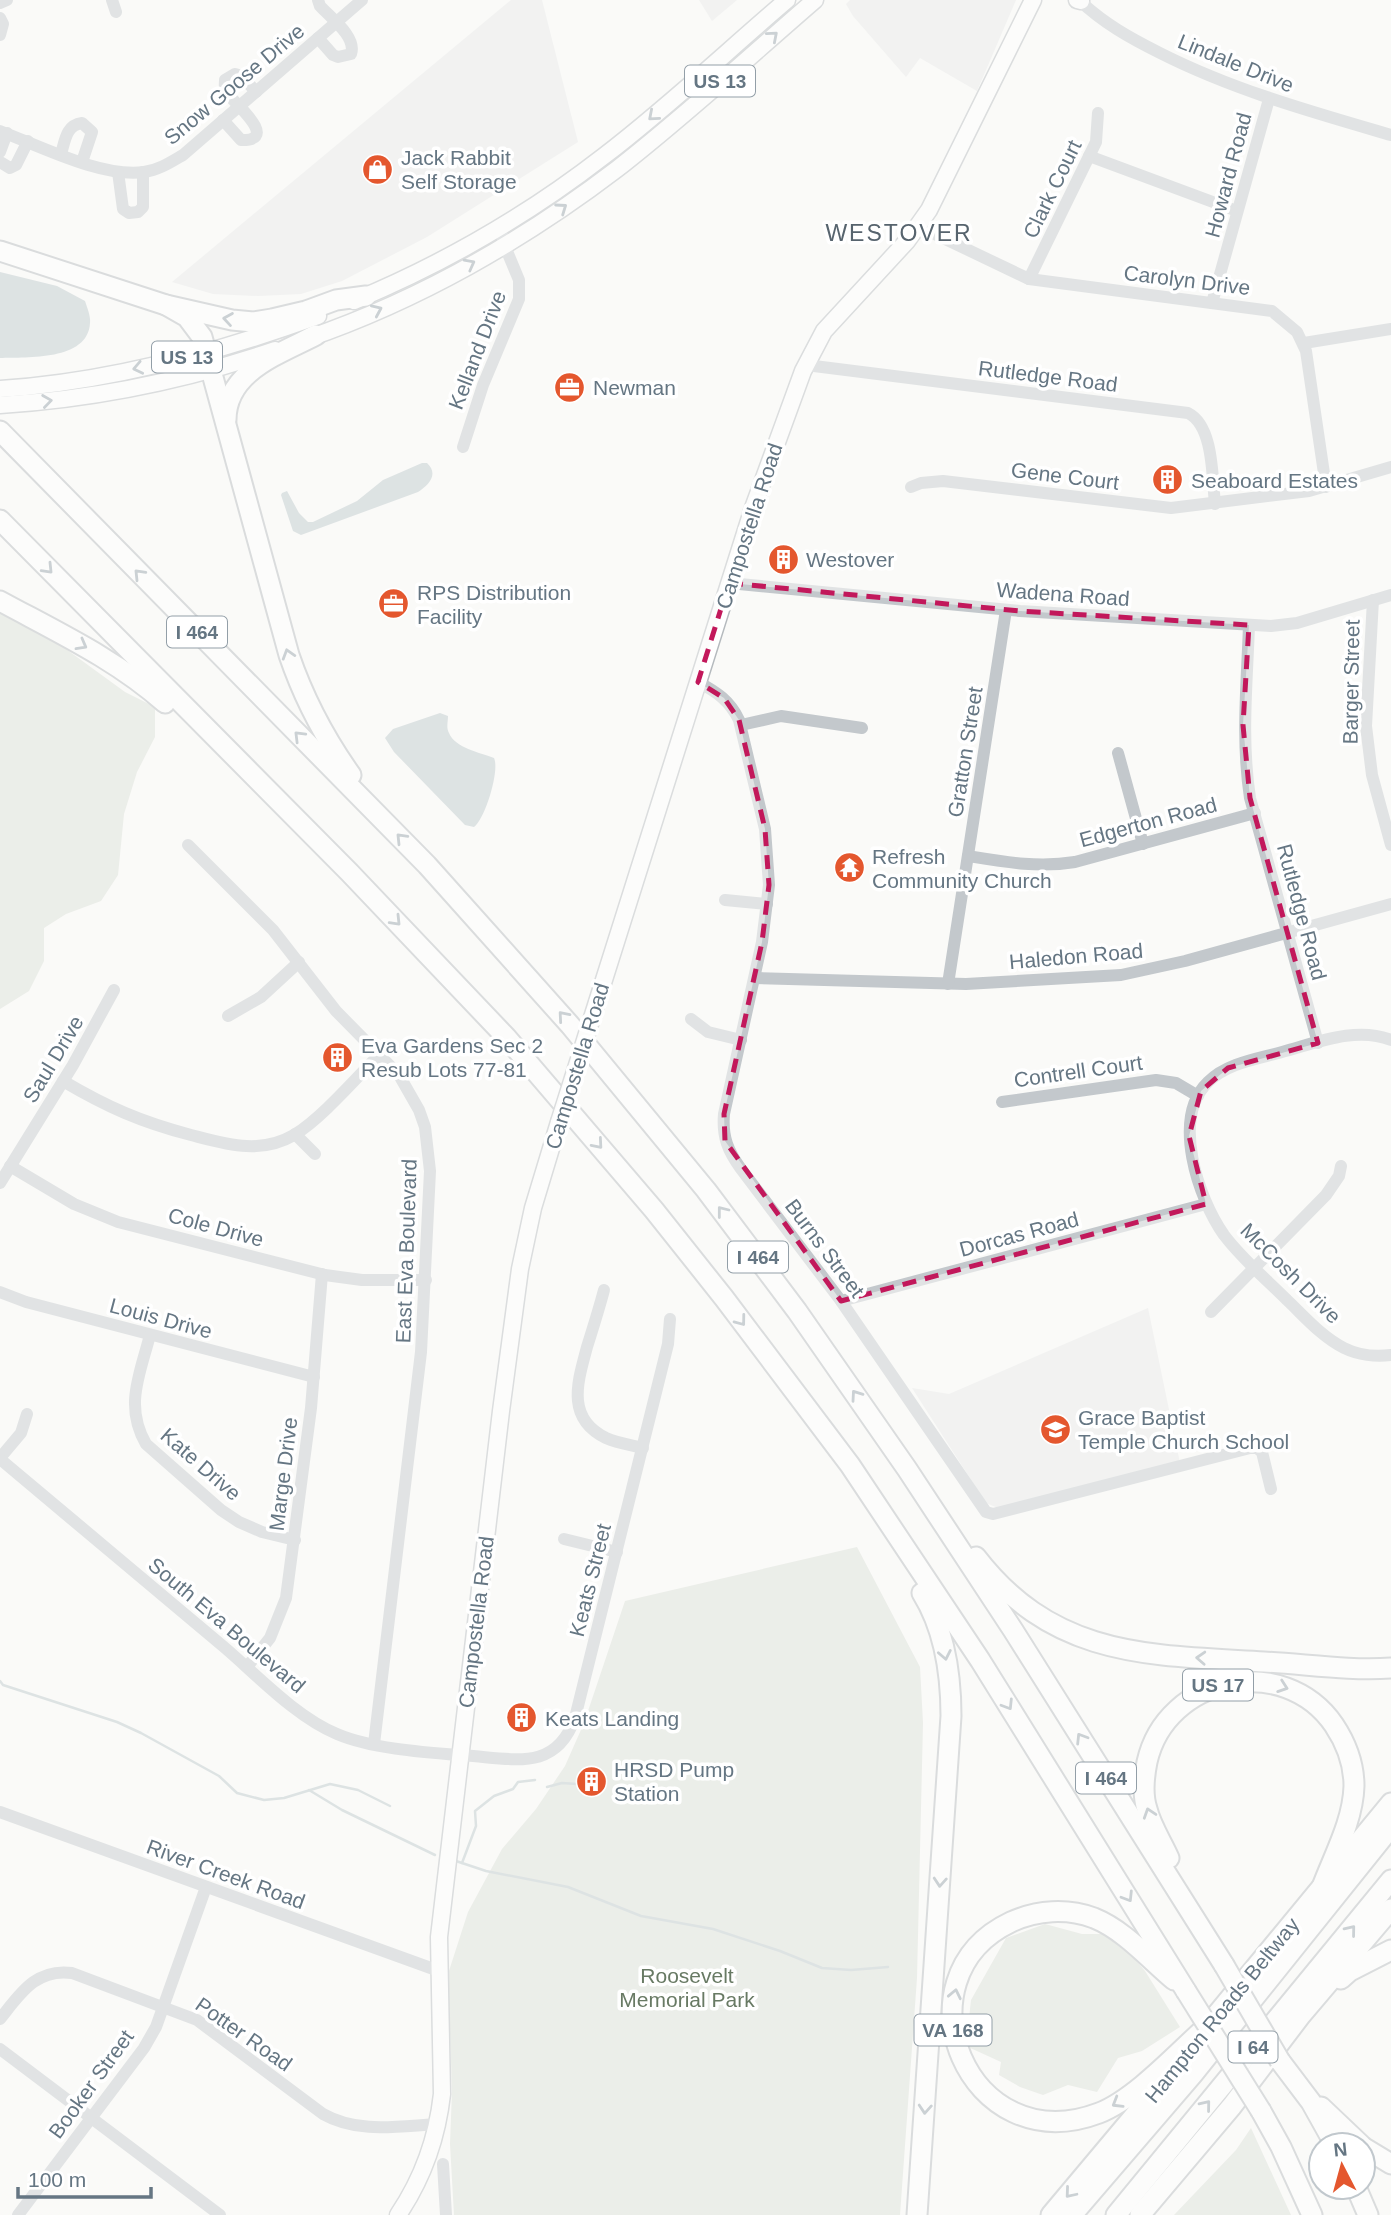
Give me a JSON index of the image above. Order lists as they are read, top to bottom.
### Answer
{
  "streets": {
    "highway": [
      "I 464",
      "US 17",
      "Hampton Roads Beltway",
      "VA 168",
      "I 64"
    ],
    "main road": ["US 13", "Campostella Road"],
    "street": [
      "Lindale Drive",
      "Snow Goose Drive",
      "Howard Road",
      "Clark Court",
      "Carolyn Drive",
      "Kelland Drive",
      "Rutledge Road",
      "Gene Court",
      "Wadena Road",
      "Barger Street",
      "Gratton Street",
      "Edgerton Road",
      "Haledon Road",
      "Saul Drive",
      "Contrell Court",
      "Cole Drive",
      "Dorcas Road",
      "Burns Street",
      "East Eva Boulevard",
      "McCosh Drive",
      "Louis Drive",
      "Kate Drive",
      "Marge Drive",
      "Keats Street",
      "South Eva Boulevard",
      "River Creek Road",
      "Potter Road",
      "Booker Street"
    ]
  },
  "crossings": [
    ["Lindale Drive", "Howard Road"],
    ["US 13", "Kelland Drive"],
    ["Howard Road", "Carolyn Drive"],
    ["Clark Court", "Carolyn Drive"],
    ["Carolyn Drive", "Campostella Road"],
    ["Rutledge Road", "Gene Court"],
    ["Rutledge Road", "Campostella Road"],
    ["Rutledge Road", "Wadena Road"],
    ["Rutledge Road", "Edgerton Road"],
    ["Rutledge Road", "Haledon Road"],
    ["Campostella Road", "Wadena Road"],
    ["Campostella Road", "Burns Street"],
    ["Campostella Road", "Keats Street"],
    ["Campostella Road", "South Eva Boulevard"],
    ["Campostella Road", "River Creek Road"],
    ["Campostella Road", "Potter Road"],
    ["Wadena Road", "Barger Street"],
    ["Wadena Road", "Gratton Street"],
    ["I 464", "US 17"],
    ["I 464", "VA 168"],
    ["Gratton Street", "Edgerton Road"],
    ["Gratton Street", "Haledon Road"],
    ["Haledon Road", "Burns Street"],
    ["Saul Drive", "Cole Drive"],
    ["Contrell Court", "McCosh Drive"],
    ["Cole Drive", "East Eva Boulevard"],
    ["Cole Drive", "Marge Drive"],
    ["Dorcas Road", "Burns Street"],
    ["Dorcas Road", "McCosh Drive"],
    ["East Eva Boulevard", "South Eva Boulevard"],
    ["Louis Drive", "Kate Drive"],
    ["Louis Drive", "Marge Drive"],
    ["Kate Drive", "Marge Drive"],
    ["Marge Drive", "South Eva Boulevard"],
    ["Keats Street", "South Eva Boulevard"],
    ["US 17", "Hampton Roads Beltway"],
    ["River Creek Road", "Booker Street"],
    ["Hampton Roads Beltway", "VA 168"],
    ["Potter Road", "Booker Street"]
  ],
  "districts": ["WESTOVER"],
  "parks": ["Roosevelt Memorial Park"],
  "places": {
    "shop": ["Jack Rabbit Self Storage"],
    "office": ["Newman", "RPS Distribution Facility"],
    "building": [
      "Seaboard Estates",
      "Westover",
      "Eva Gardens Sec 2 Resub Lots 77-81",
      "Keats Landing",
      "HRSD Pump Station"
    ],
    "temple": ["Refresh Community Church"],
    "school or university": ["Grace Baptist Temple Church School"]
  },
  "scale_bar": "100 m",
  "north": "top"
}
